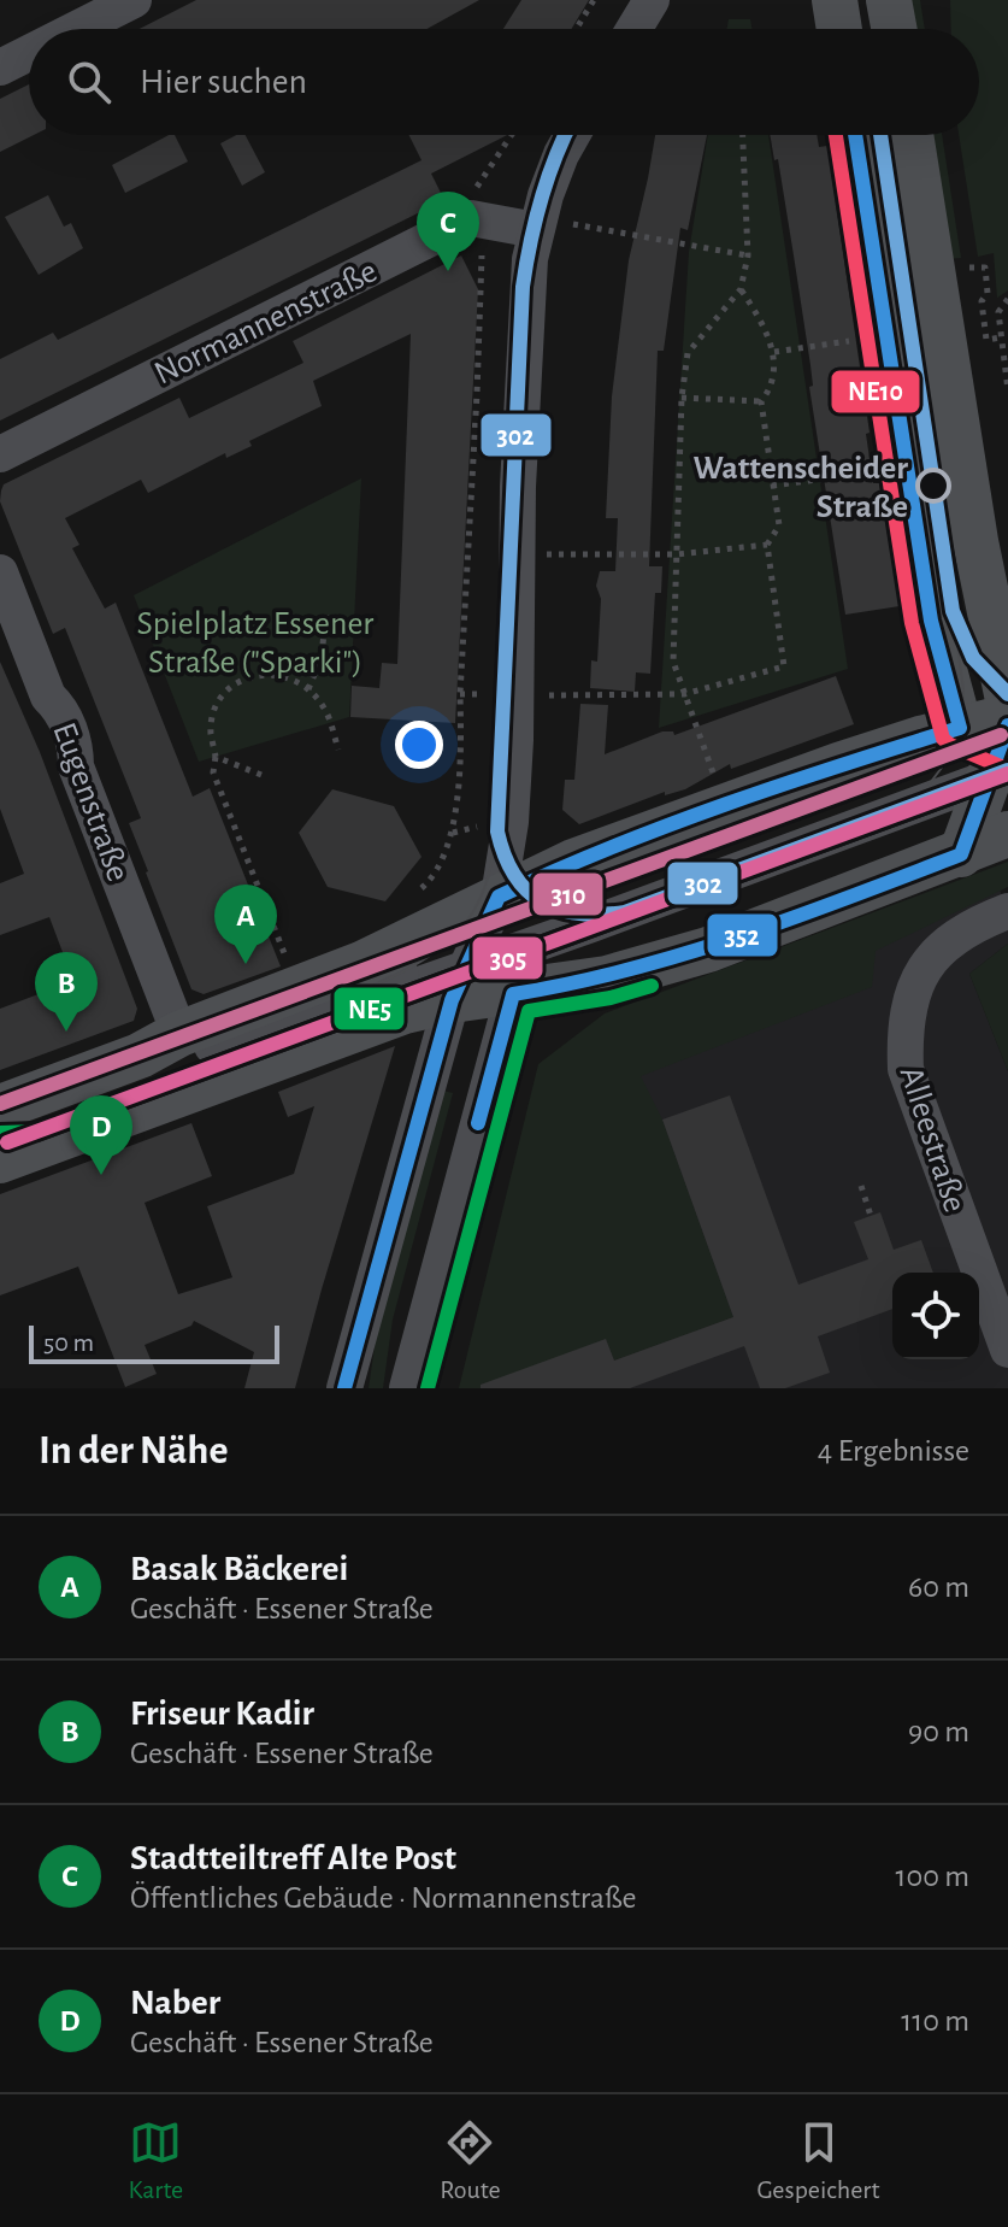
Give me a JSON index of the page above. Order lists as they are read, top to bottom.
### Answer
{
  "streets": {
    "street": ["Normannenstraße", "Eugenstraße", "Alleestraße"]
  },
  "parks": ["Spielplatz Essener Straße (\"Sparki\")"],
  "places": ["Wattenscheider Straße"],
  "lines": [
    "transit line 302",
    "transit line 352",
    "transit line NE10",
    "transit line 310",
    "transit line 305",
    "transit line NE5"
  ],
  "scale_bar": "50 m",
  "page": {
    "search": "Hier suchen",
    "pins": [
      "C",
      "A",
      "B",
      "D"
    ],
    "scale": "50 m",
    "heading": ["In der Nähe", "4 Ergebnisse"],
    "list": [
      {
        "mark": "A",
        "name": "Basak Bäckerei",
        "note": "Geschäft · Essener Straße",
        "value": "60 m"
      },
      {
        "mark": "B",
        "name": "Friseur Kadir",
        "note": "Geschäft · Essener Straße",
        "value": "90 m"
      },
      {
        "mark": "C",
        "name": "Stadtteiltreff Alte Post",
        "note": "Öffentliches Gebäude · Normannenstraße",
        "value": "100 m"
      },
      {
        "mark": "D",
        "name": "Naber",
        "note": "Geschäft · Essener Straße",
        "value": "110 m"
      }
    ],
    "nav": ["Karte", "Route", "Gespeichert"]
  }
}
